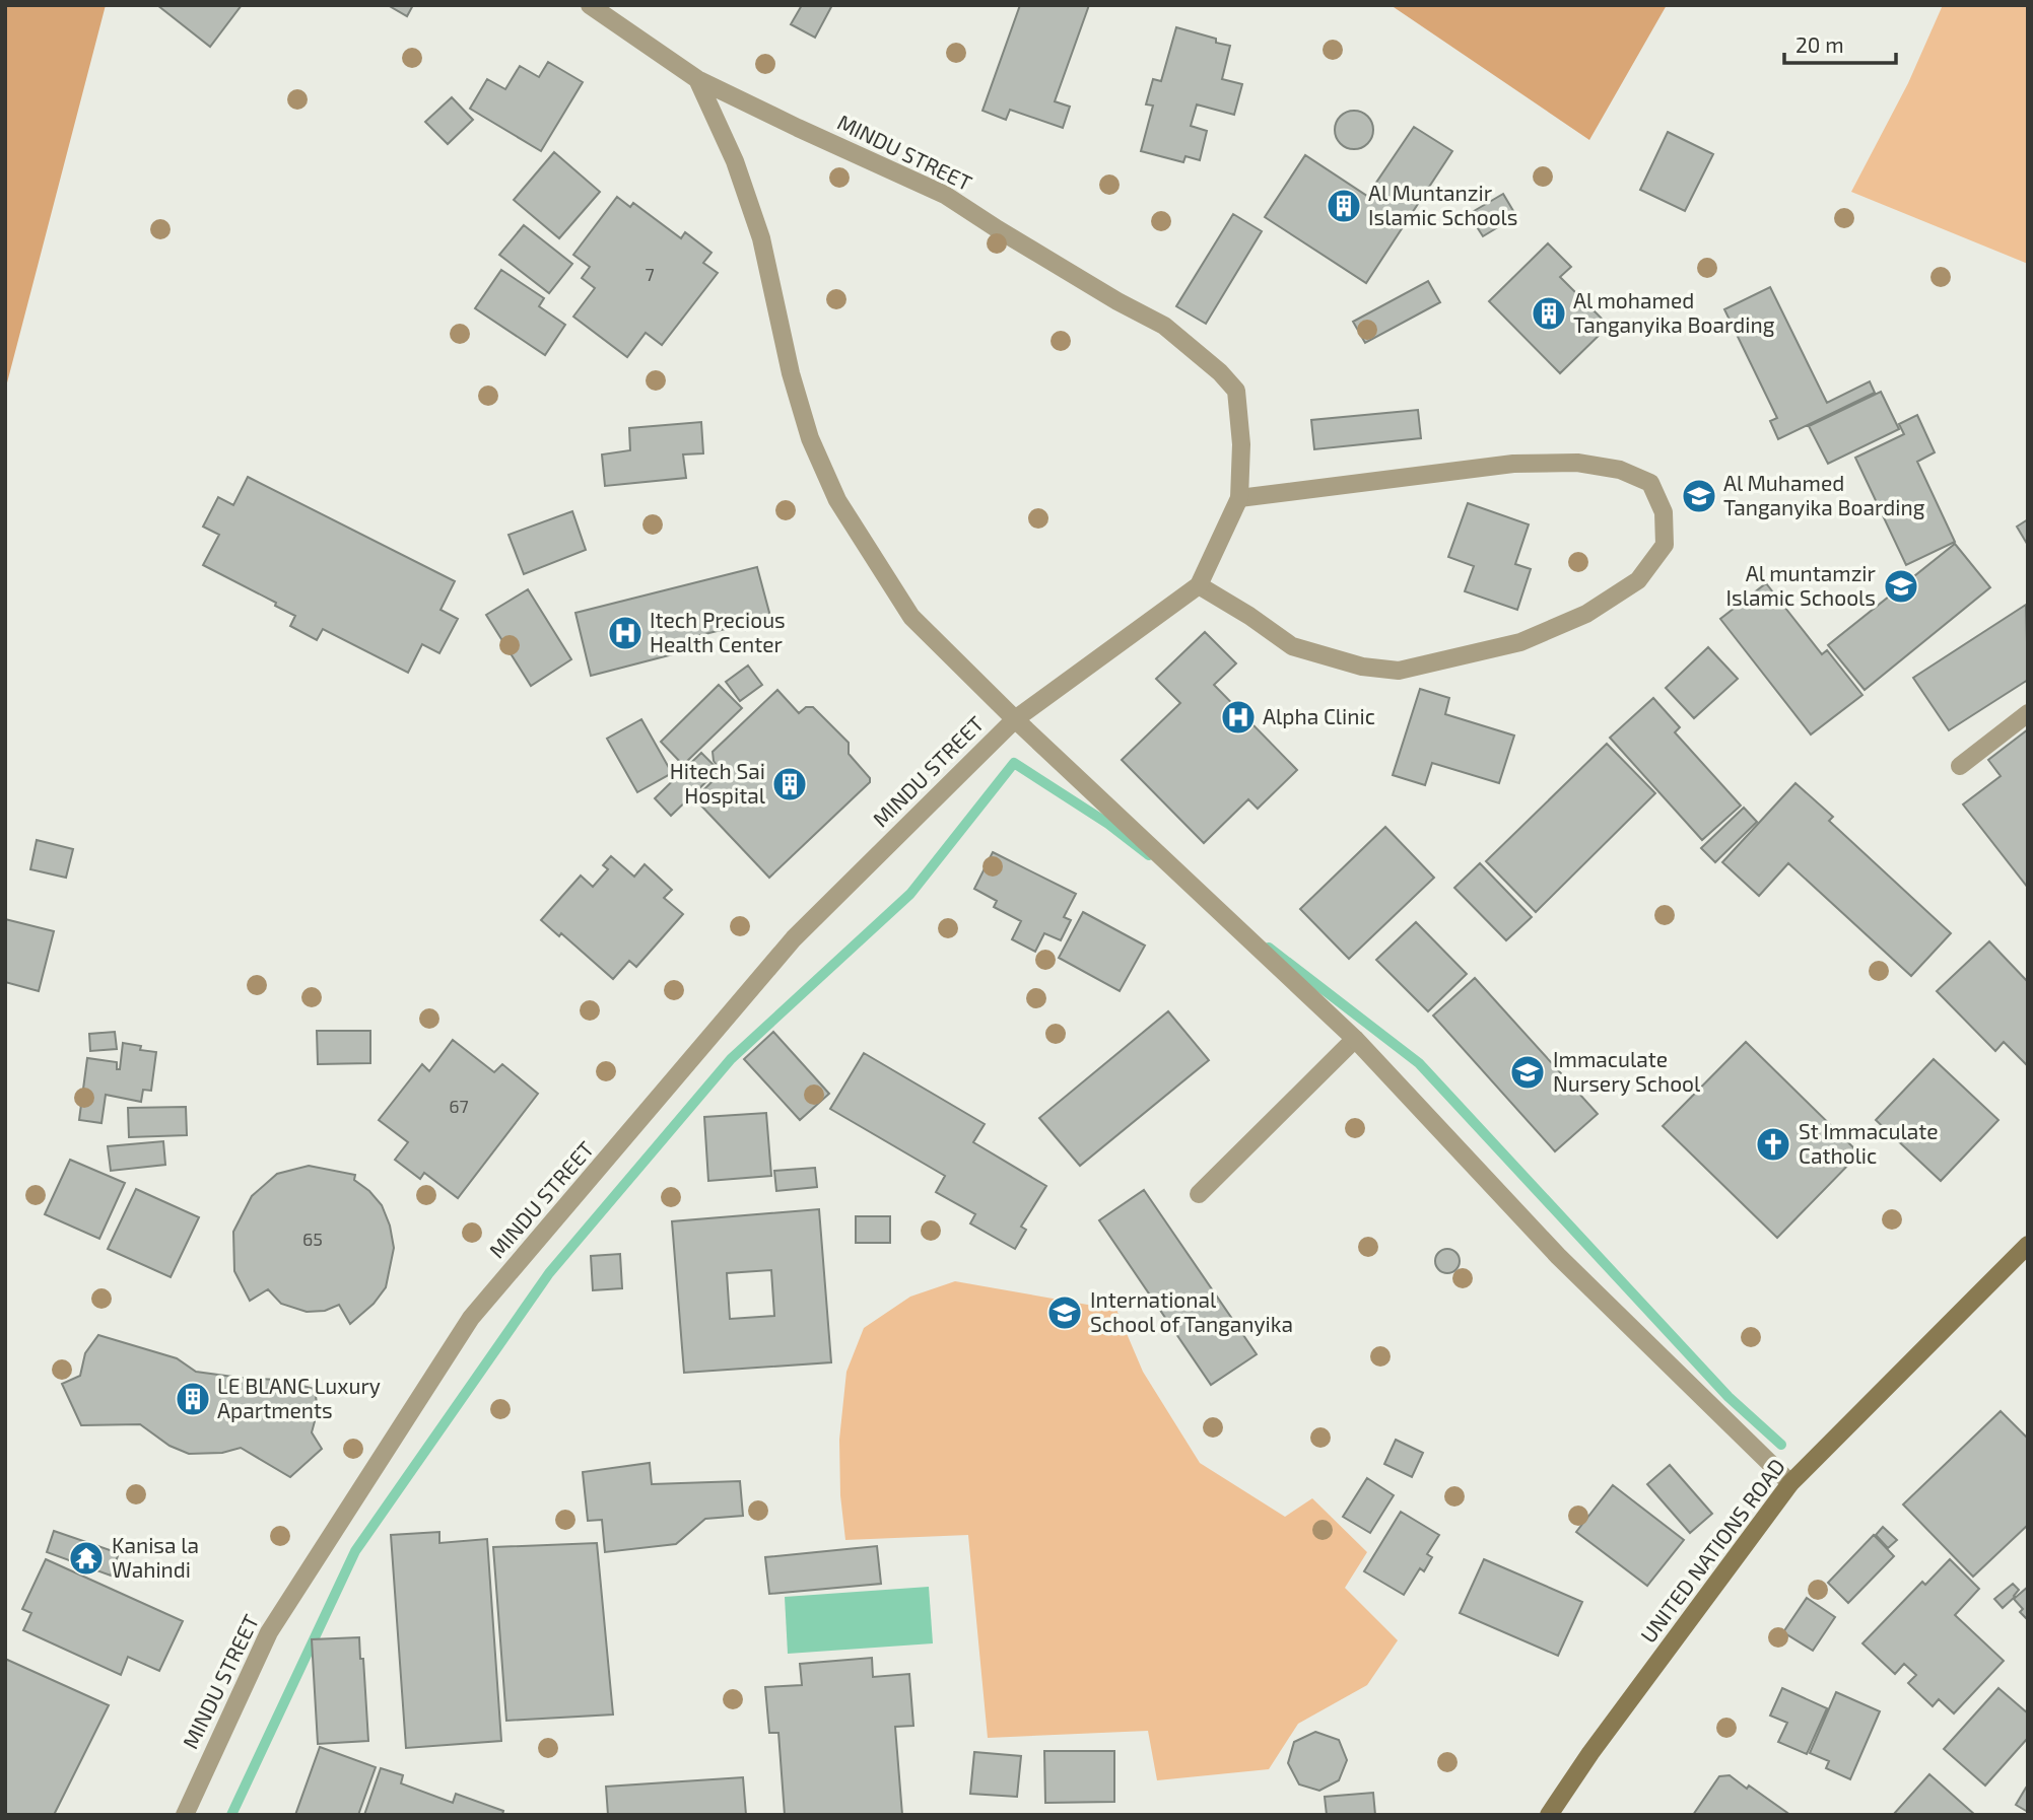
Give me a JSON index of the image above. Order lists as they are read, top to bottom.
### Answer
{
  "streets": {
    "street": ["MINDU STREET", "UNITED NATIONS ROAD"]
  },
  "places": {
    "building": [
      "Al Muntanzir Islamic Schools",
      "Al mohamed Tanganyika Boarding",
      "Hitech Sai Hospital",
      "LE BLANC Luxury Apartments"
    ],
    "school or university": [
      "Al Muhamed Tanganyika Boarding",
      "Al muntamzir Islamic Schools",
      "Immaculate Nursery School",
      "International School of Tanganyika"
    ],
    "hospital": ["Itech Precious Health Center", "Alpha Clinic"],
    "church": ["St Immaculate Catholic"],
    "temple": ["Kanisa la Wahindi"]
  },
  "house_numbers": ["7", "67", "65"],
  "scale_bar": "20 m"
}
